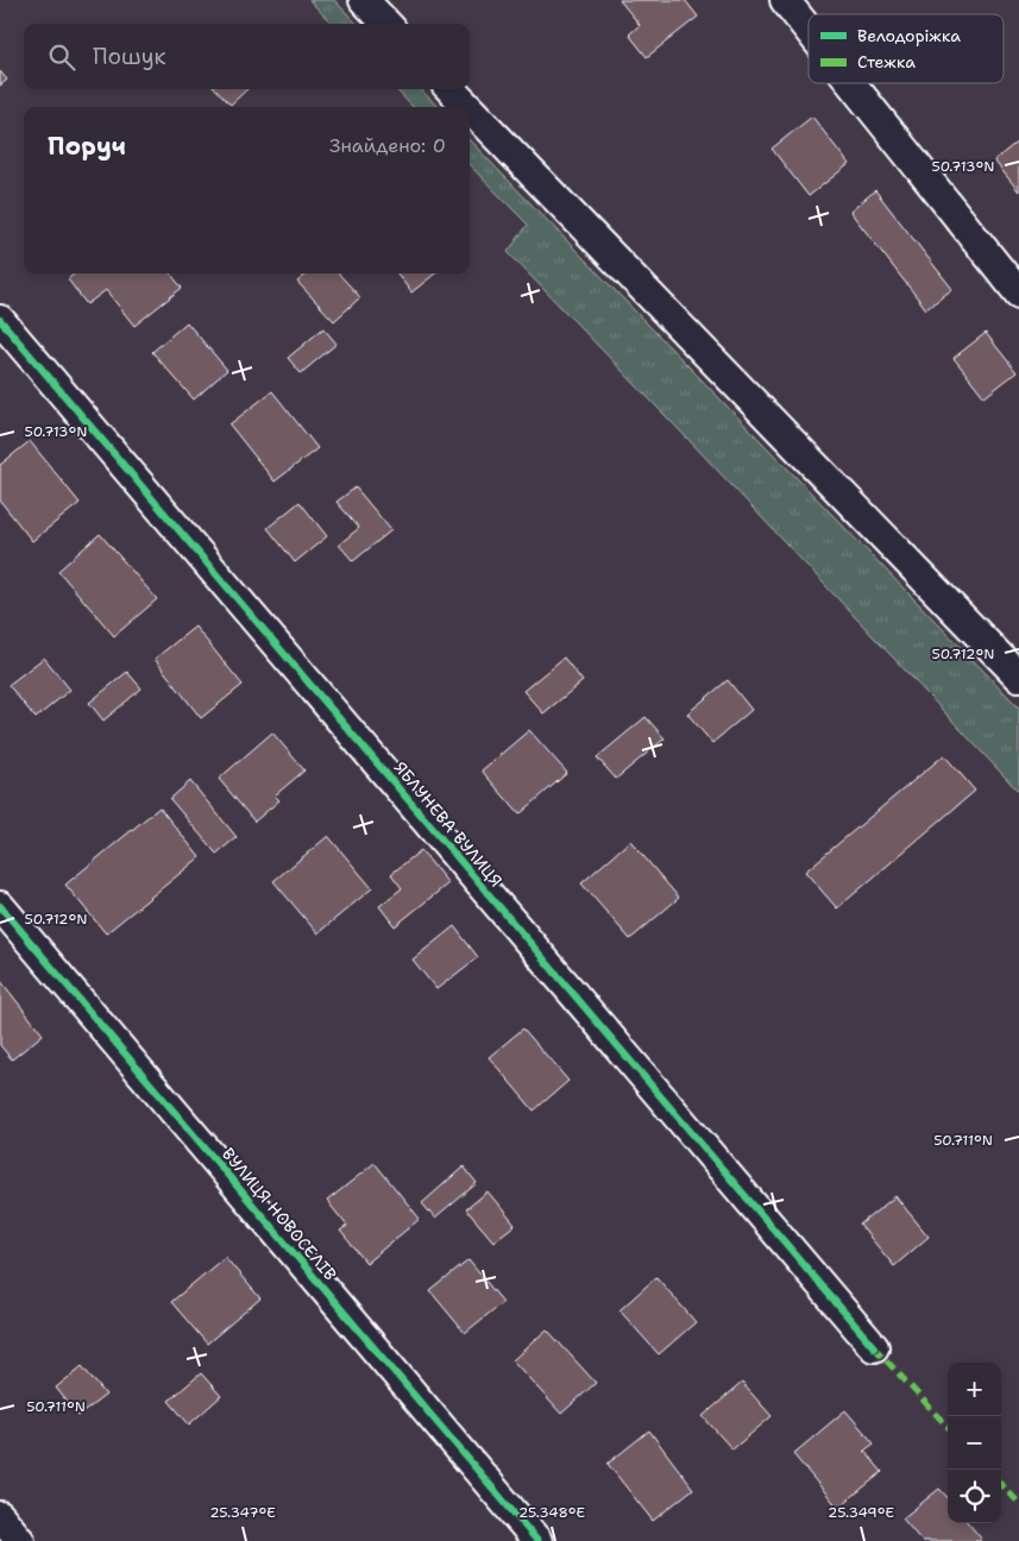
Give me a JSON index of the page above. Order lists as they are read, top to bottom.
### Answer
{
  "streets": {
    "street": ["ЯБЛУНЕВА ВУЛИЦЯ", "ВУЛИЦЯ НОВОСЕЛІВ"]
  },
  "legend": ["Велодоріжка", "Стежка"],
  "page": {
    "search": "Пошук",
    "heading": ["Поруч", "Знайдено: 0"],
    "map_buttons": ["+", "−"]
  },
  "coordinates": [
    "50.713°N",
    "50.712°N",
    "50.711°N",
    "25.347°E",
    "25.348°E",
    "25.349°E"
  ]
}
